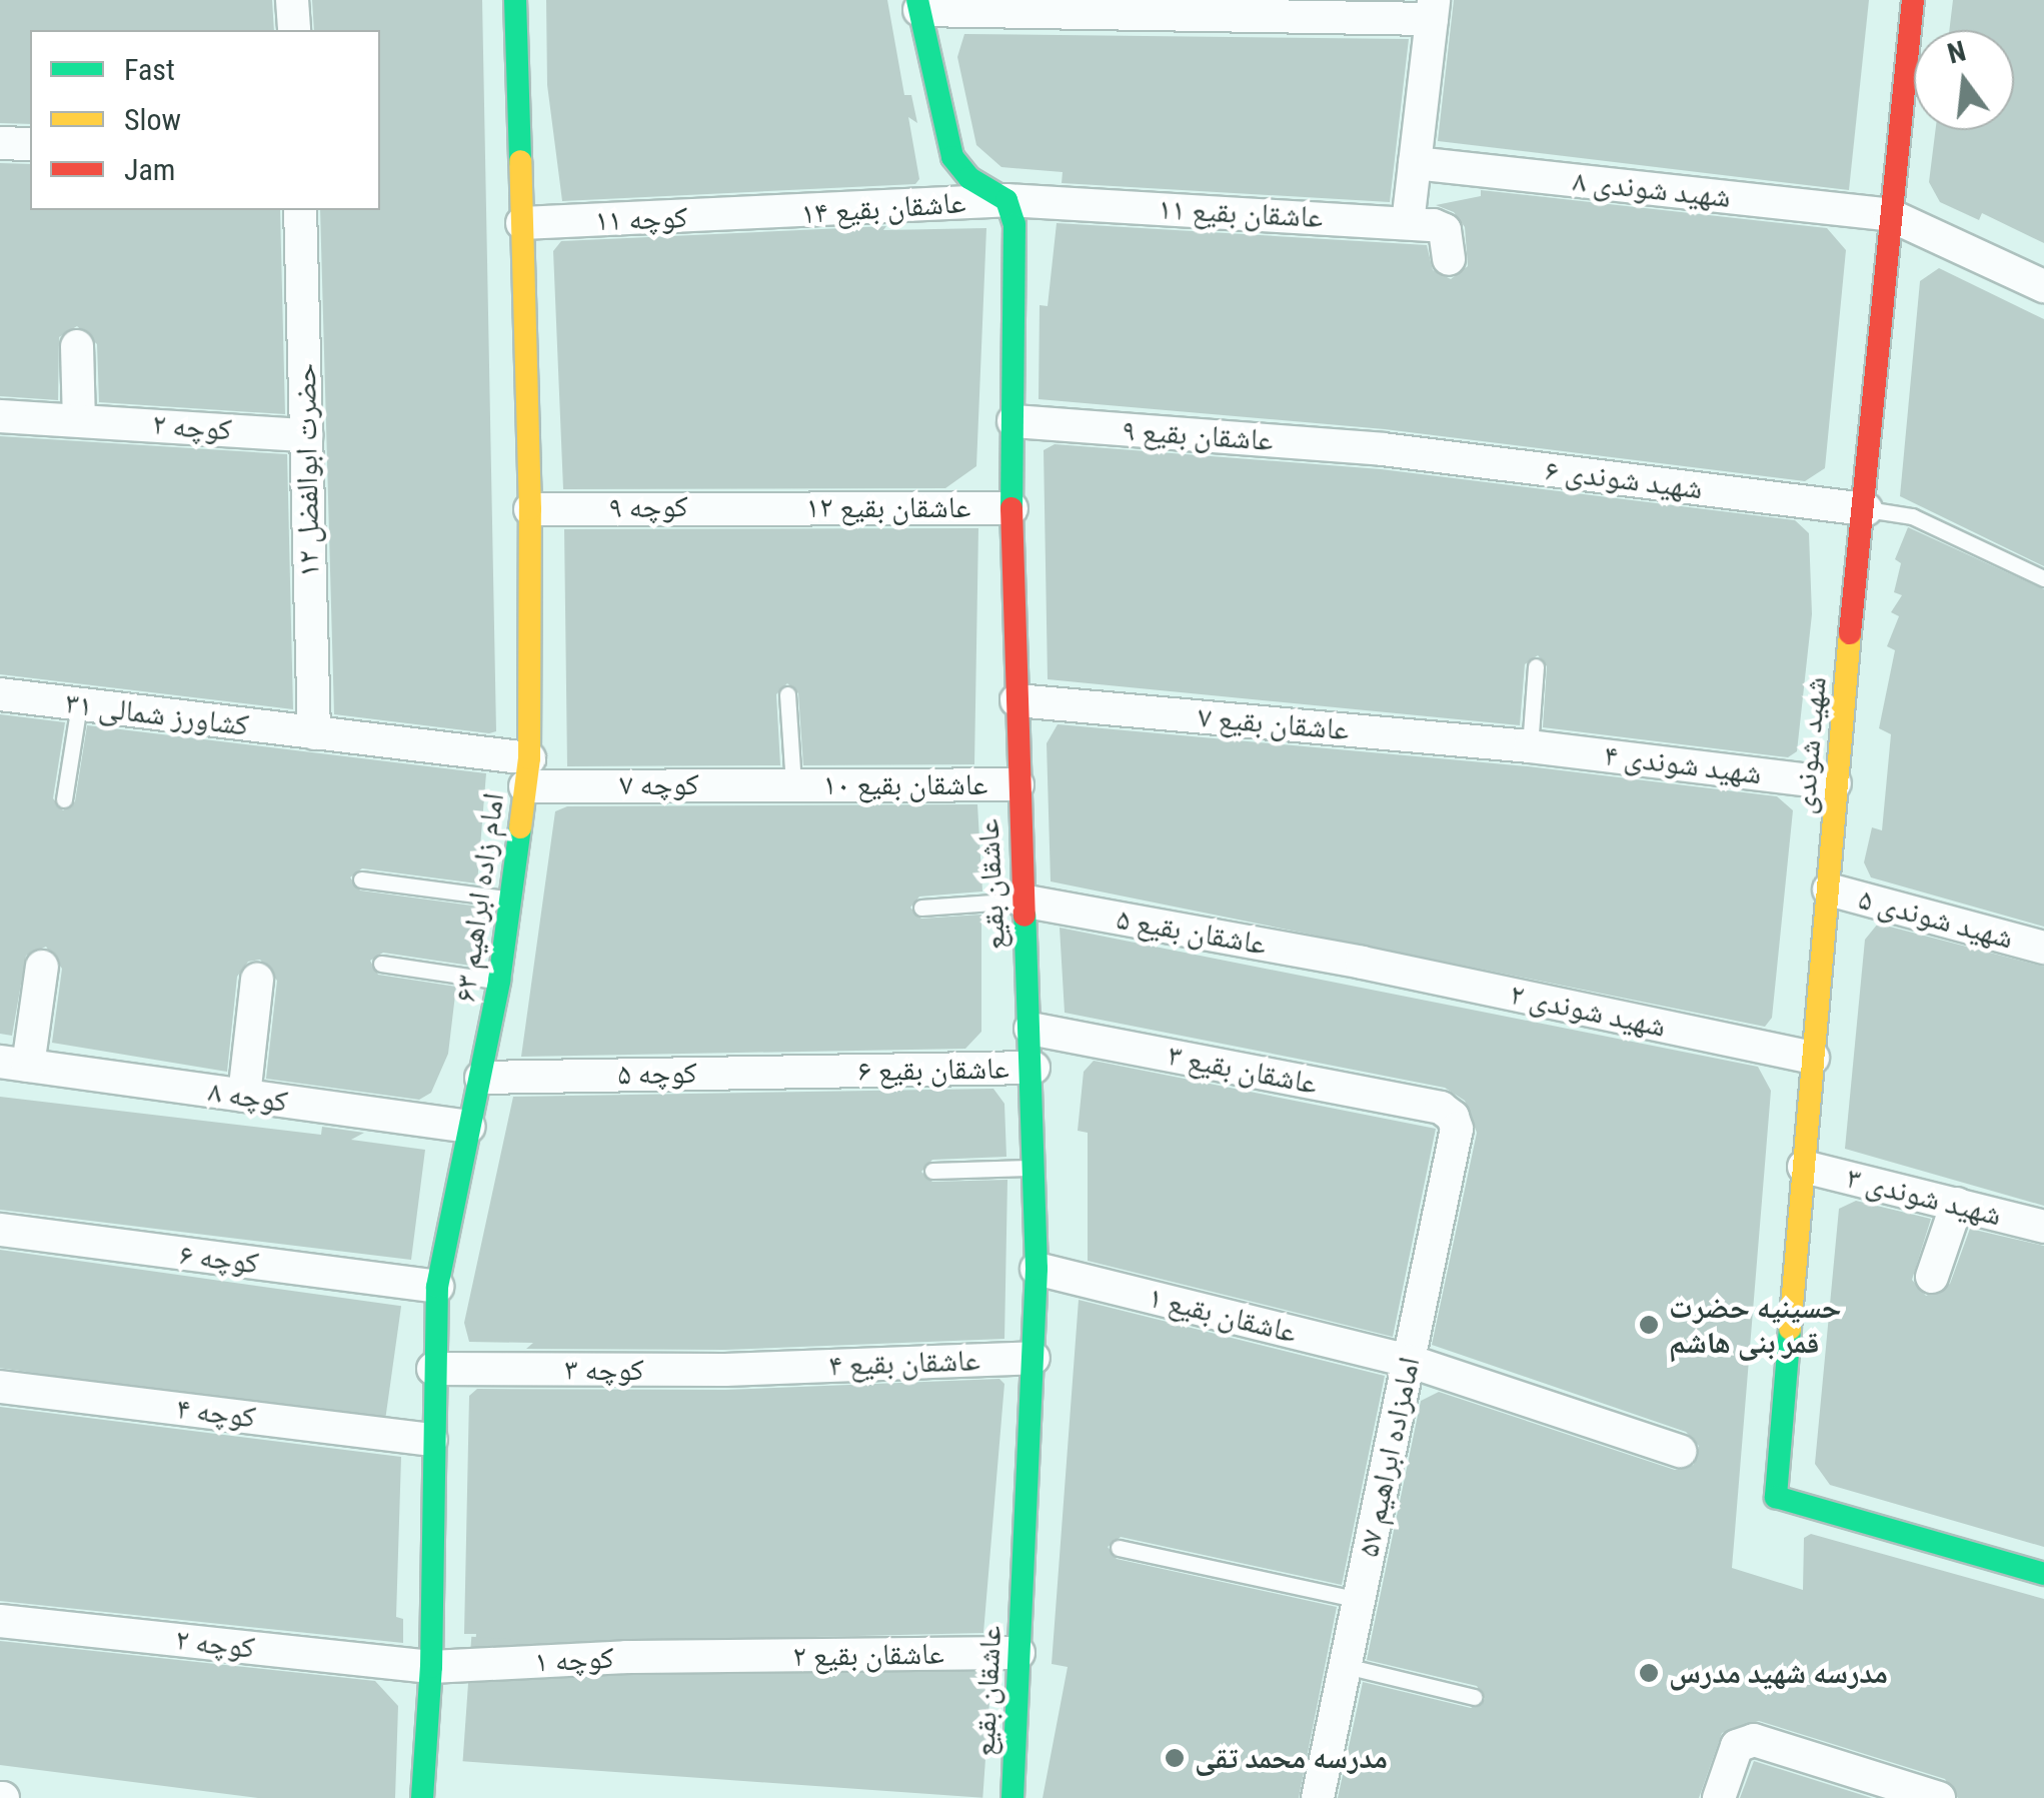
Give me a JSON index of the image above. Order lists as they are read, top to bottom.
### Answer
{
  "streets": {
    "street": [
      "شهید شوندی ۸",
      "عاشقان بقیع ۱۴",
      "عاشقان بقیع ۱۱",
      "کوچه ۱۱",
      "کوچه ۲",
      "عاشقان بقیع ۹",
      "حضرت ابوالفضل ۱۲",
      "شهید شوندی ۶",
      "کوچه ۹",
      "عاشقان بقیع ۱۲",
      "کشاورز شمالی ۳۱",
      "عاشقان بقیع ۷",
      "شهید شوندی",
      "شهید شوندی ۴",
      "کوچه ۷",
      "عاشقان بقیع ۱۰",
      "عاشقان بقیع",
      "امام زاده ابراهیم ۶۳",
      "شهید شوندی ۵",
      "عاشقان بقیع ۵",
      "شهید شوندی ۲",
      "عاشقان بقیع ۶",
      "عاشقان بقیع ۳",
      "کوچه ۵",
      "کوچه ۸",
      "شهید شوندی ۳",
      "کوچه ۶",
      "عاشقان بقیع ۱",
      "عاشقان بقیع ۴",
      "کوچه ۳",
      "کوچه ۴",
      "امامزاده ابراهیم ۵۷",
      "عاشقان بقیع ۲",
      "کوچه ۱"
    ]
  },
  "crossings": [
    ["شهید شوندی ۸", "شهید شوندی"],
    ["عاشقان بقیع ۱۴", "عاشقان بقیع ۱۱"],
    ["عاشقان بقیع ۱۴", "کوچه ۱۱"],
    ["عاشقان بقیع ۱۴", "عاشقان بقیع"],
    ["عاشقان بقیع ۱۱", "عاشقان بقیع"],
    ["کوچه ۱۱", "امام زاده ابراهیم ۶۳"],
    ["کوچه ۲", "حضرت ابوالفضل ۱۲"],
    ["کوچه ۲", "امام زاده ابراهیم ۶۳"],
    ["کوچه ۲", "کوچه ۱"],
    ["عاشقان بقیع ۹", "شهید شوندی ۶"],
    ["عاشقان بقیع ۹", "عاشقان بقیع"],
    ["حضرت ابوالفضل ۱۲", "کشاورز شمالی ۳۱"],
    ["شهید شوندی ۶", "شهید شوندی"],
    ["کوچه ۹", "عاشقان بقیع ۱۲"],
    ["کوچه ۹", "امام زاده ابراهیم ۶۳"],
    ["عاشقان بقیع ۱۲", "عاشقان بقیع"],
    ["کشاورز شمالی ۳۱", "کوچه ۷"],
    ["کشاورز شمالی ۳۱", "امام زاده ابراهیم ۶۳"],
    ["عاشقان بقیع ۷", "شهید شوندی ۴"],
    ["عاشقان بقیع ۷", "عاشقان بقیع"],
    ["شهید شوندی", "شهید شوندی ۴"],
    ["شهید شوندی", "شهید شوندی ۵"],
    ["شهید شوندی", "شهید شوندی ۲"],
    ["شهید شوندی", "شهید شوندی ۳"],
    ["کوچه ۷", "عاشقان بقیع ۱۰"],
    ["کوچه ۷", "امام زاده ابراهیم ۶۳"],
    ["عاشقان بقیع ۱۰", "عاشقان بقیع"],
    ["عاشقان بقیع", "عاشقان بقیع ۵"],
    ["عاشقان بقیع", "عاشقان بقیع ۶"],
    ["عاشقان بقیع", "عاشقان بقیع ۳"],
    ["عاشقان بقیع", "عاشقان بقیع ۱"],
    ["عاشقان بقیع", "عاشقان بقیع ۴"],
    ["عاشقان بقیع", "عاشقان بقیع ۲"],
    ["امام زاده ابراهیم ۶۳", "کوچه ۵"],
    ["امام زاده ابراهیم ۶۳", "کوچه ۸"],
    ["امام زاده ابراهیم ۶۳", "کوچه ۶"],
    ["امام زاده ابراهیم ۶۳", "کوچه ۳"],
    ["امام زاده ابراهیم ۶۳", "کوچه ۴"],
    ["امام زاده ابراهیم ۶۳", "کوچه ۱"],
    ["عاشقان بقیع ۵", "شهید شوندی ۲"],
    ["عاشقان بقیع ۶", "کوچه ۵"],
    ["عاشقان بقیع ۳", "امامزاده ابراهیم ۵۷"],
    ["عاشقان بقیع ۱", "امامزاده ابراهیم ۵۷"],
    ["عاشقان بقیع ۴", "کوچه ۳"],
    ["عاشقان بقیع ۲", "کوچه ۱"]
  ],
  "places": ["حسینیه حضرت قمر بنی هاشم", "مدرسه شهید مدرس", "مدرسه محمد تقی"],
  "legend": ["Fast", "Slow", "Jam"],
  "north": "top"
}
